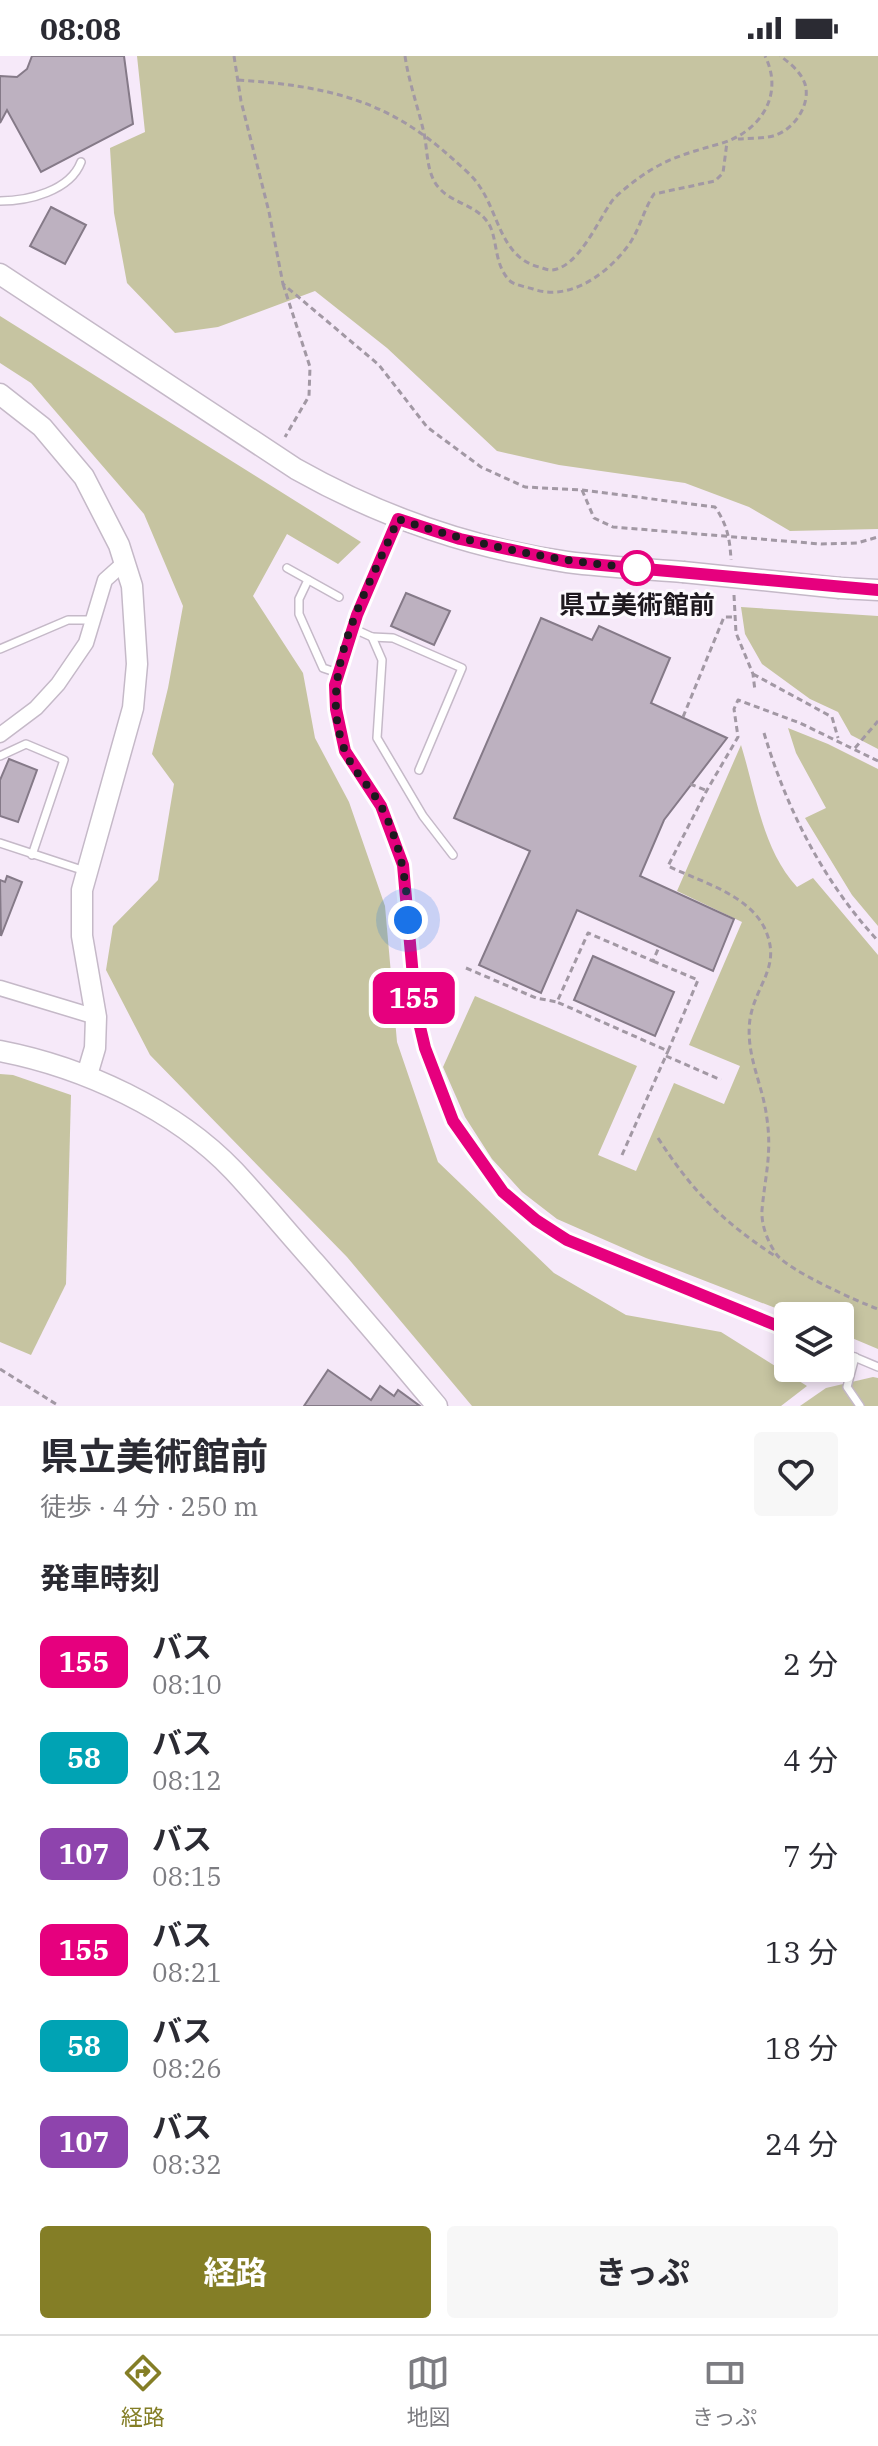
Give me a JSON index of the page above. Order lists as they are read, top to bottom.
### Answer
{
  "places": ["県立美術館前"],
  "lines": ["bus line 155"],
  "page": {
    "status": "08:08",
    "on_map": "155",
    "heading": [
      ["県立美術館前", "徒歩 · 4 分 · 250 m"],
      "発車時刻"
    ],
    "list": [
      {
        "mark": "155",
        "name": "バス",
        "note": "08:10",
        "value": "2 分"
      },
      {
        "mark": "58",
        "name": "バス",
        "note": "08:12",
        "value": "4 分"
      },
      {
        "mark": "107",
        "name": "バス",
        "note": "08:15",
        "value": "7 分"
      },
      {
        "mark": "155",
        "name": "バス",
        "note": "08:21",
        "value": "13 分"
      },
      {
        "mark": "58",
        "name": "バス",
        "note": "08:26",
        "value": "18 分"
      },
      {
        "mark": "107",
        "name": "バス",
        "note": "08:32",
        "value": "24 分"
      }
    ],
    "buttons": ["経路", "きっぷ"],
    "tabs": ["経路", "地図", "きっぷ"]
  }
}
